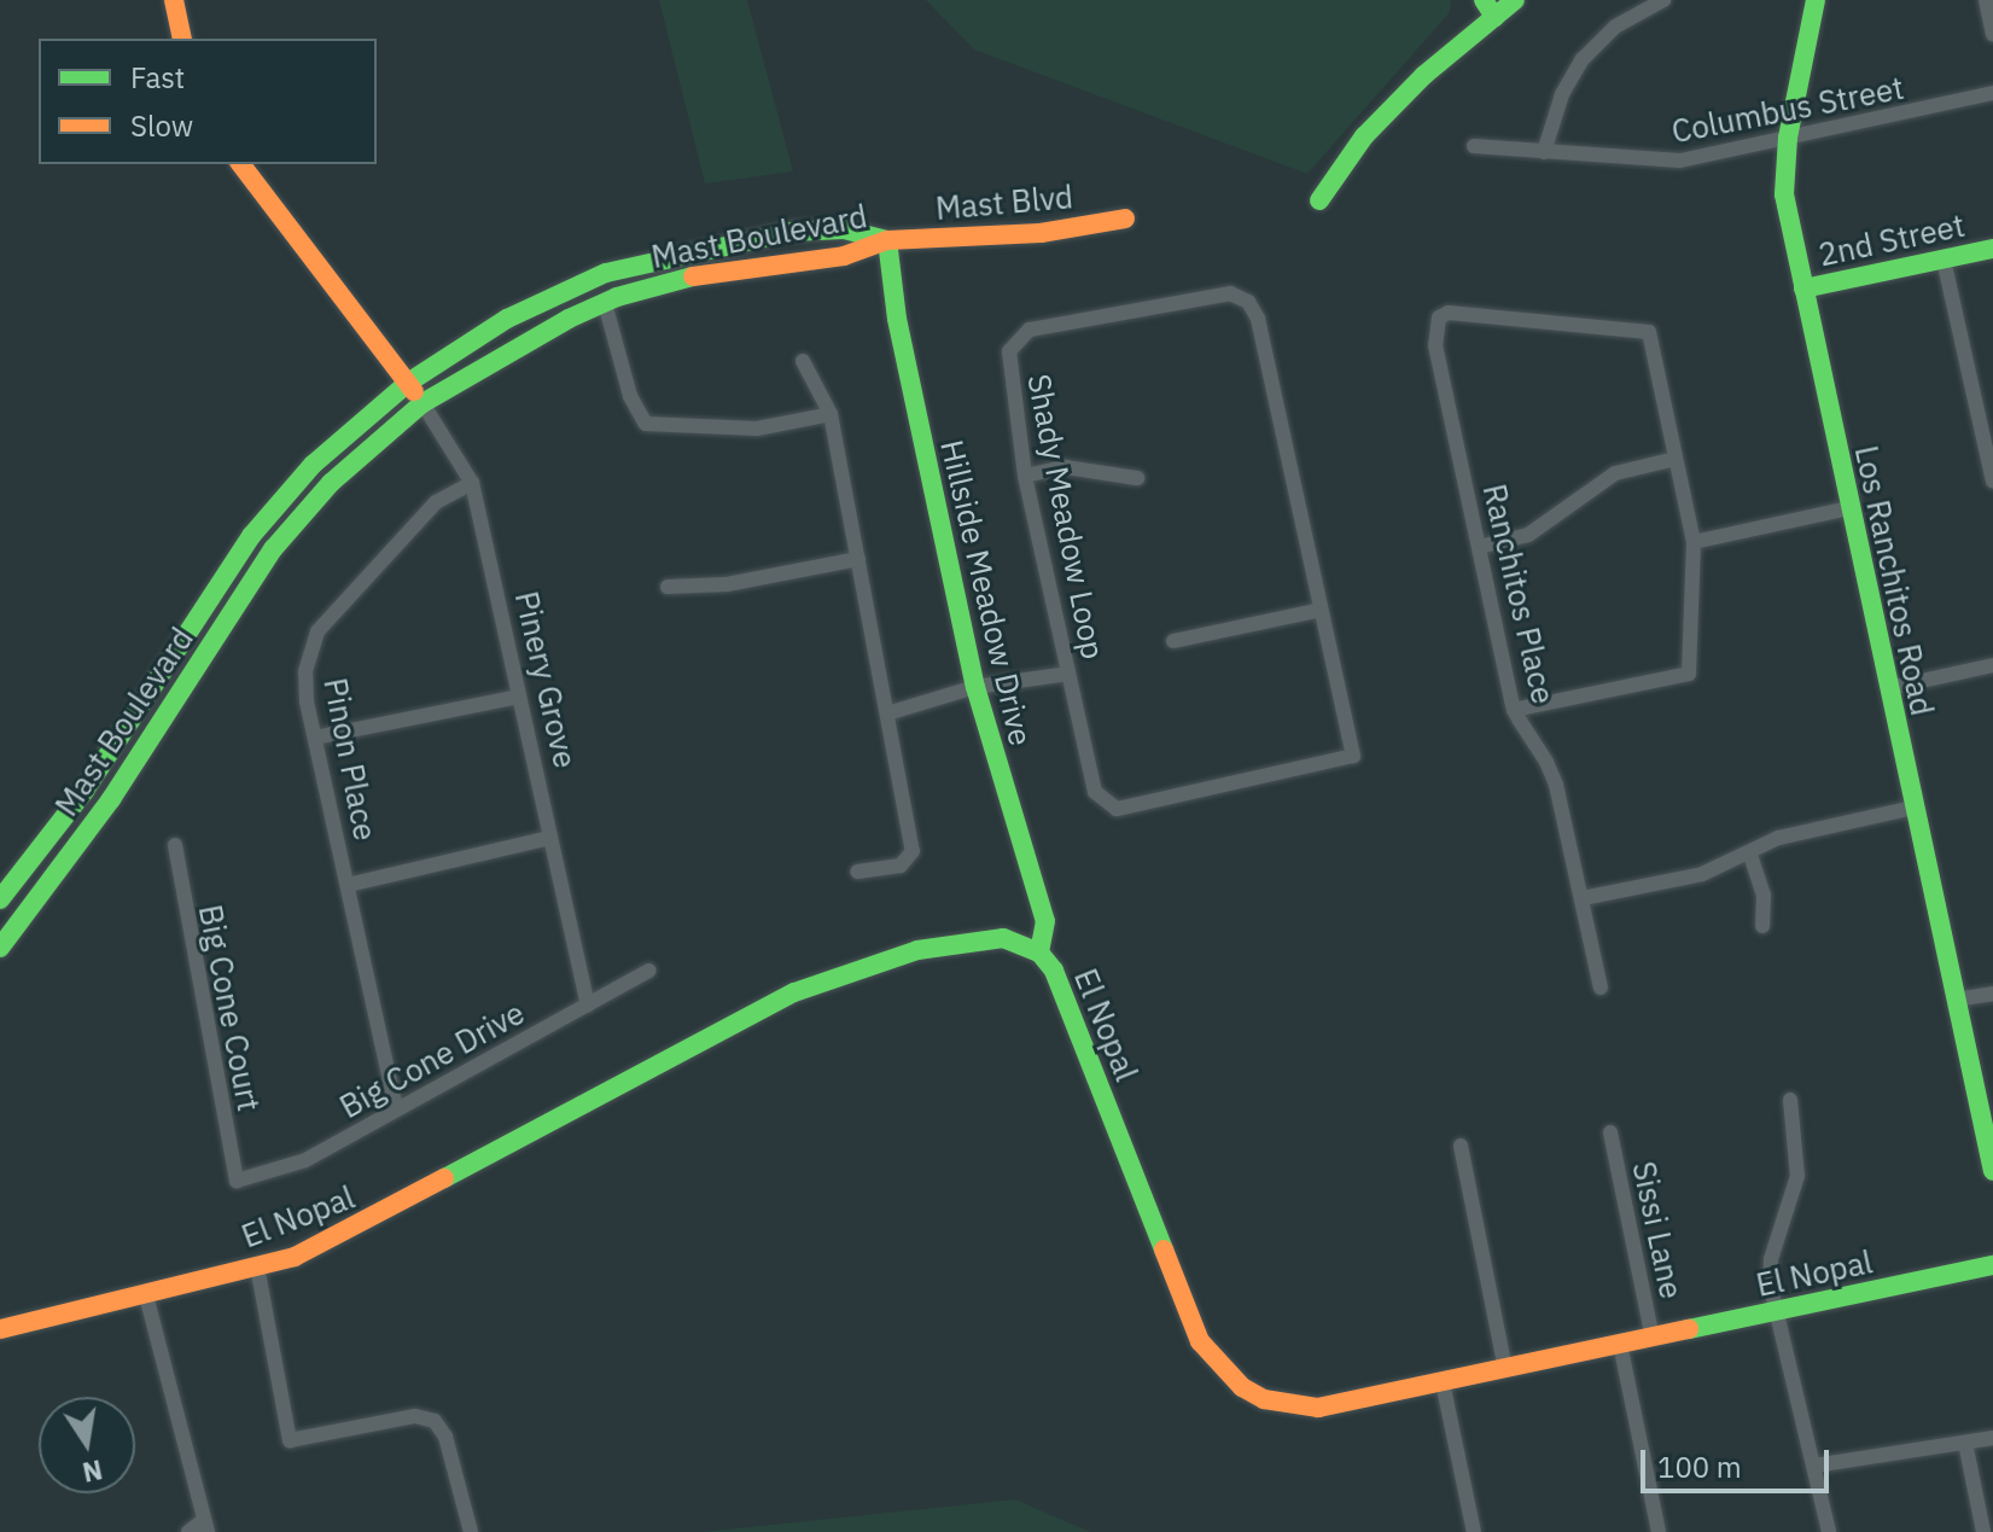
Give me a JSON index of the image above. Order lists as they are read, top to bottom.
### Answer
{
  "streets": {
    "street": [
      "Columbus Street",
      "Mast Blvd",
      "Mast Boulevard",
      "2nd Street",
      "Shady Meadow Loop",
      "Los Ranchitos Road",
      "Hillside Meadow Drive",
      "Ranchitos Place",
      "Pinery Grove",
      "Pinon Place",
      "Big Cone Court",
      "El Nopal",
      "Big Cone Drive",
      "Sissi Lane"
    ]
  },
  "crossings": [
    ["Columbus Street", "Los Ranchitos Road"],
    ["Mast Blvd", "Mast Boulevard"],
    ["Mast Blvd", "Hillside Meadow Drive"],
    ["Mast Boulevard", "Hillside Meadow Drive"],
    ["Mast Boulevard", "Pinery Grove"],
    ["2nd Street", "Los Ranchitos Road"],
    ["Hillside Meadow Drive", "El Nopal"],
    ["Pinery Grove", "Pinon Place"],
    ["Pinery Grove", "Big Cone Drive"],
    ["Pinon Place", "Big Cone Drive"],
    ["Big Cone Court", "Big Cone Drive"],
    ["El Nopal", "Sissi Lane"]
  ],
  "legend": ["Fast", "Slow"],
  "scale_bar": "100 m",
  "north": "bottom"
}
